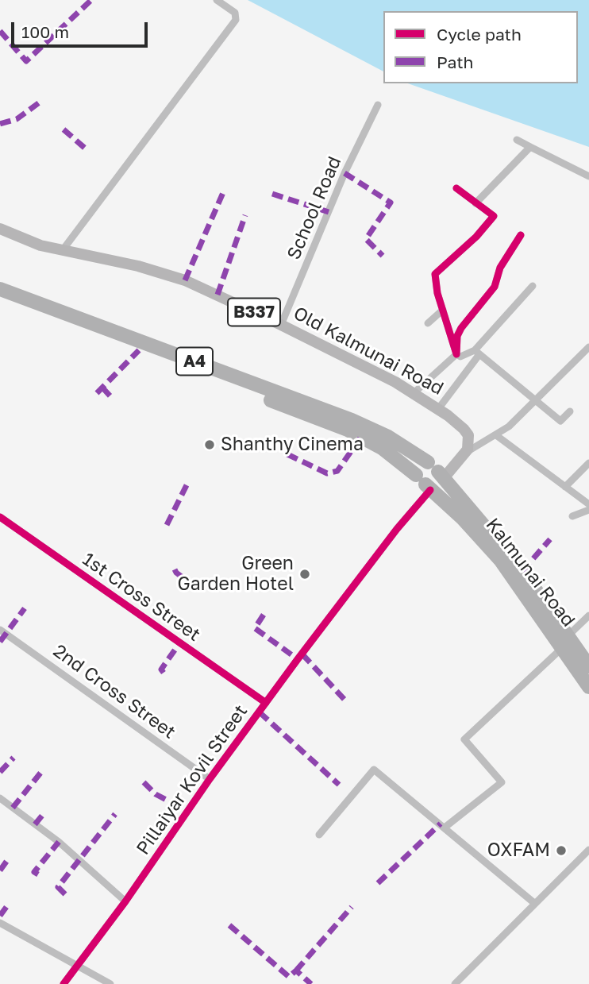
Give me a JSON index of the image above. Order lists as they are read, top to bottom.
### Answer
{
  "streets": {
    "highway": ["A4", "Kalmunai Road"],
    "main road": ["B337", "Old Kalmunai Road"],
    "street": [
      "School Road",
      "1st Cross Street",
      "2nd Cross Street",
      "Pillaiyar Kovil Street"
    ]
  },
  "crossings": [
    ["School Road", "Old Kalmunai Road"],
    ["A4", "Kalmunai Road"],
    ["A4", "Pillaiyar Kovil Street"],
    ["Kalmunai Road", "Pillaiyar Kovil Street"],
    ["1st Cross Street", "Pillaiyar Kovil Street"],
    ["2nd Cross Street", "Pillaiyar Kovil Street"]
  ],
  "places": ["Shanthy Cinema", "Green Garden Hotel", "OXFAM"],
  "legend": ["Cycle path", "Path"],
  "scale_bar": "100 m"
}
